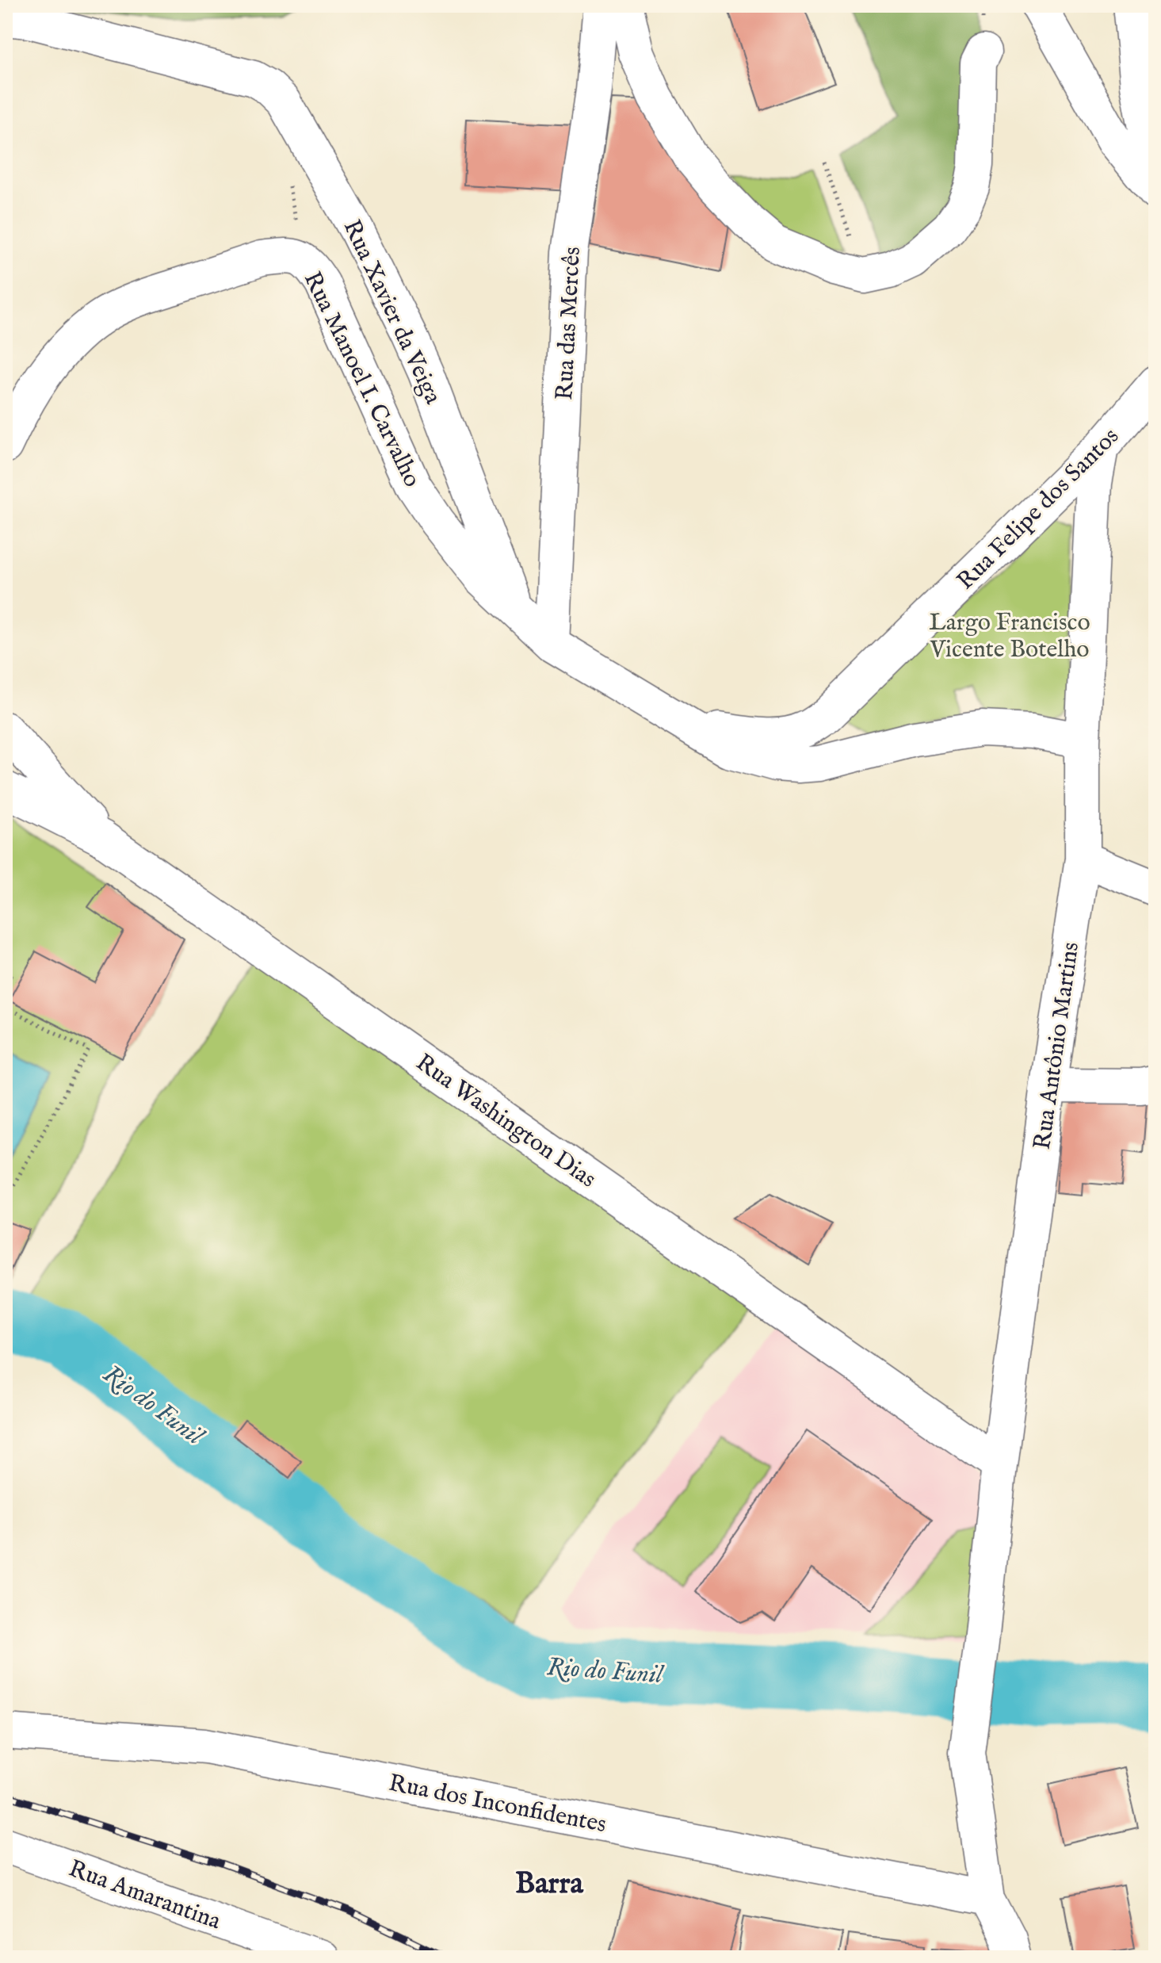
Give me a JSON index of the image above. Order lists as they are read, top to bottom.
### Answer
{
  "streets": {
    "street": [
      "Rua Xavier da Veiga",
      "Rua das Mercês",
      "Rua Manoel I. Carvalho",
      "Rua Felipe dos Santos",
      "Rua Antônio Martins",
      "Rua Washington Dias",
      "Rua dos Inconfidentes",
      "Rua Amarantina"
    ]
  },
  "crossings": [
    ["Rua Xavier da Veiga", "Rua das Mercês"],
    ["Rua Xavier da Veiga", "Rua Manoel I. Carvalho"],
    ["Rua Xavier da Veiga", "Rua Felipe dos Santos"],
    ["Rua Xavier da Veiga", "Rua Antônio Martins"],
    ["Rua Felipe dos Santos", "Rua Antônio Martins"],
    ["Rua Antônio Martins", "Rua Washington Dias"],
    ["Rua Antônio Martins", "Rua dos Inconfidentes"]
  ],
  "districts": ["Barra"],
  "water": ["Rio do Funil"],
  "parks": ["Largo Francisco Vicente Botelho"]
}
